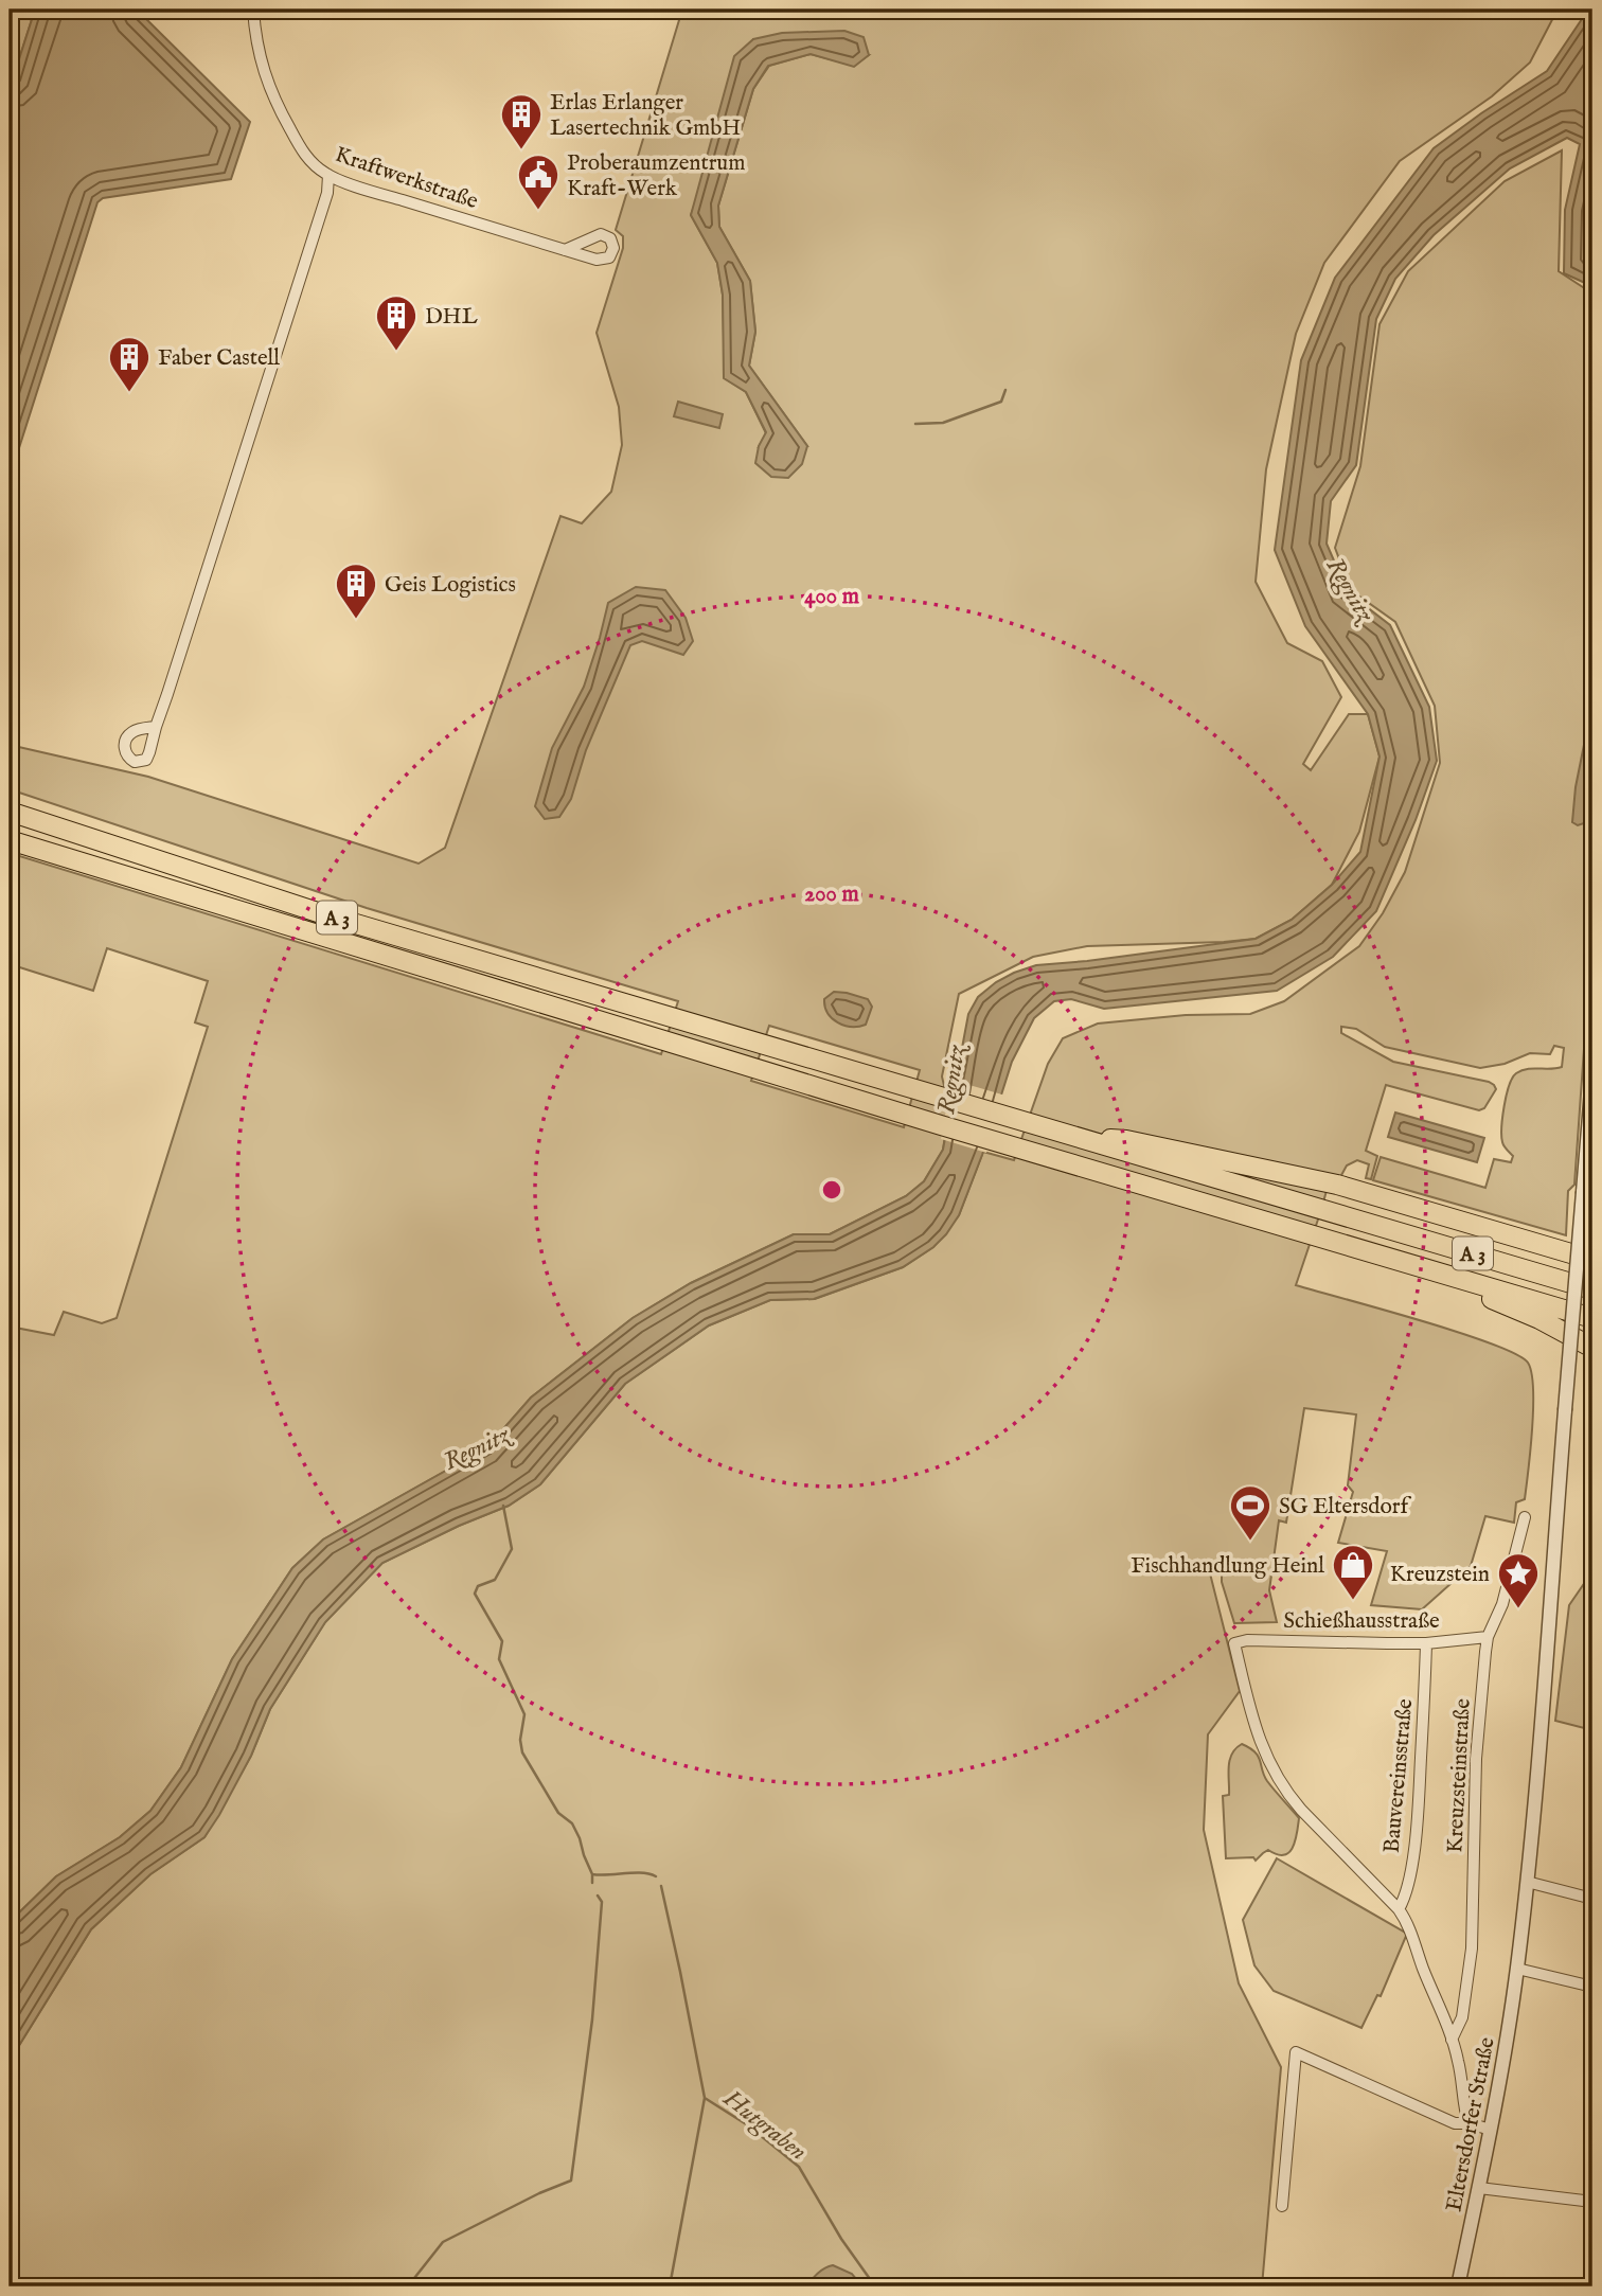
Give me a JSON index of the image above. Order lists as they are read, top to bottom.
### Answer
{
  "streets": {
    "highway": ["A 3"],
    "street": [
      "Kraftwerkstraße",
      "Schießhausstraße",
      "Bauvereinsstraße",
      "Kreuzsteinstraße",
      "Eltersdorfer Straße"
    ]
  },
  "crossings": [
    ["Schießhausstraße", "Bauvereinsstraße"],
    ["Schießhausstraße", "Kreuzsteinstraße"]
  ],
  "water": ["Regnitz", "Hutgraben"],
  "places": {
    "building": [
      "Erlas Erlanger Lasertechnik GmbH",
      "DHL",
      "Faber Castell",
      "Geis Logistics"
    ],
    "public building": ["Proberaumzentrum Kraft-Werk"],
    "sports": ["SG Eltersdorf"],
    "shop": ["Fischhandlung Heinl"],
    "place": ["Kreuzstein"]
  },
  "rings": ["400 m", "200 m"]
}
